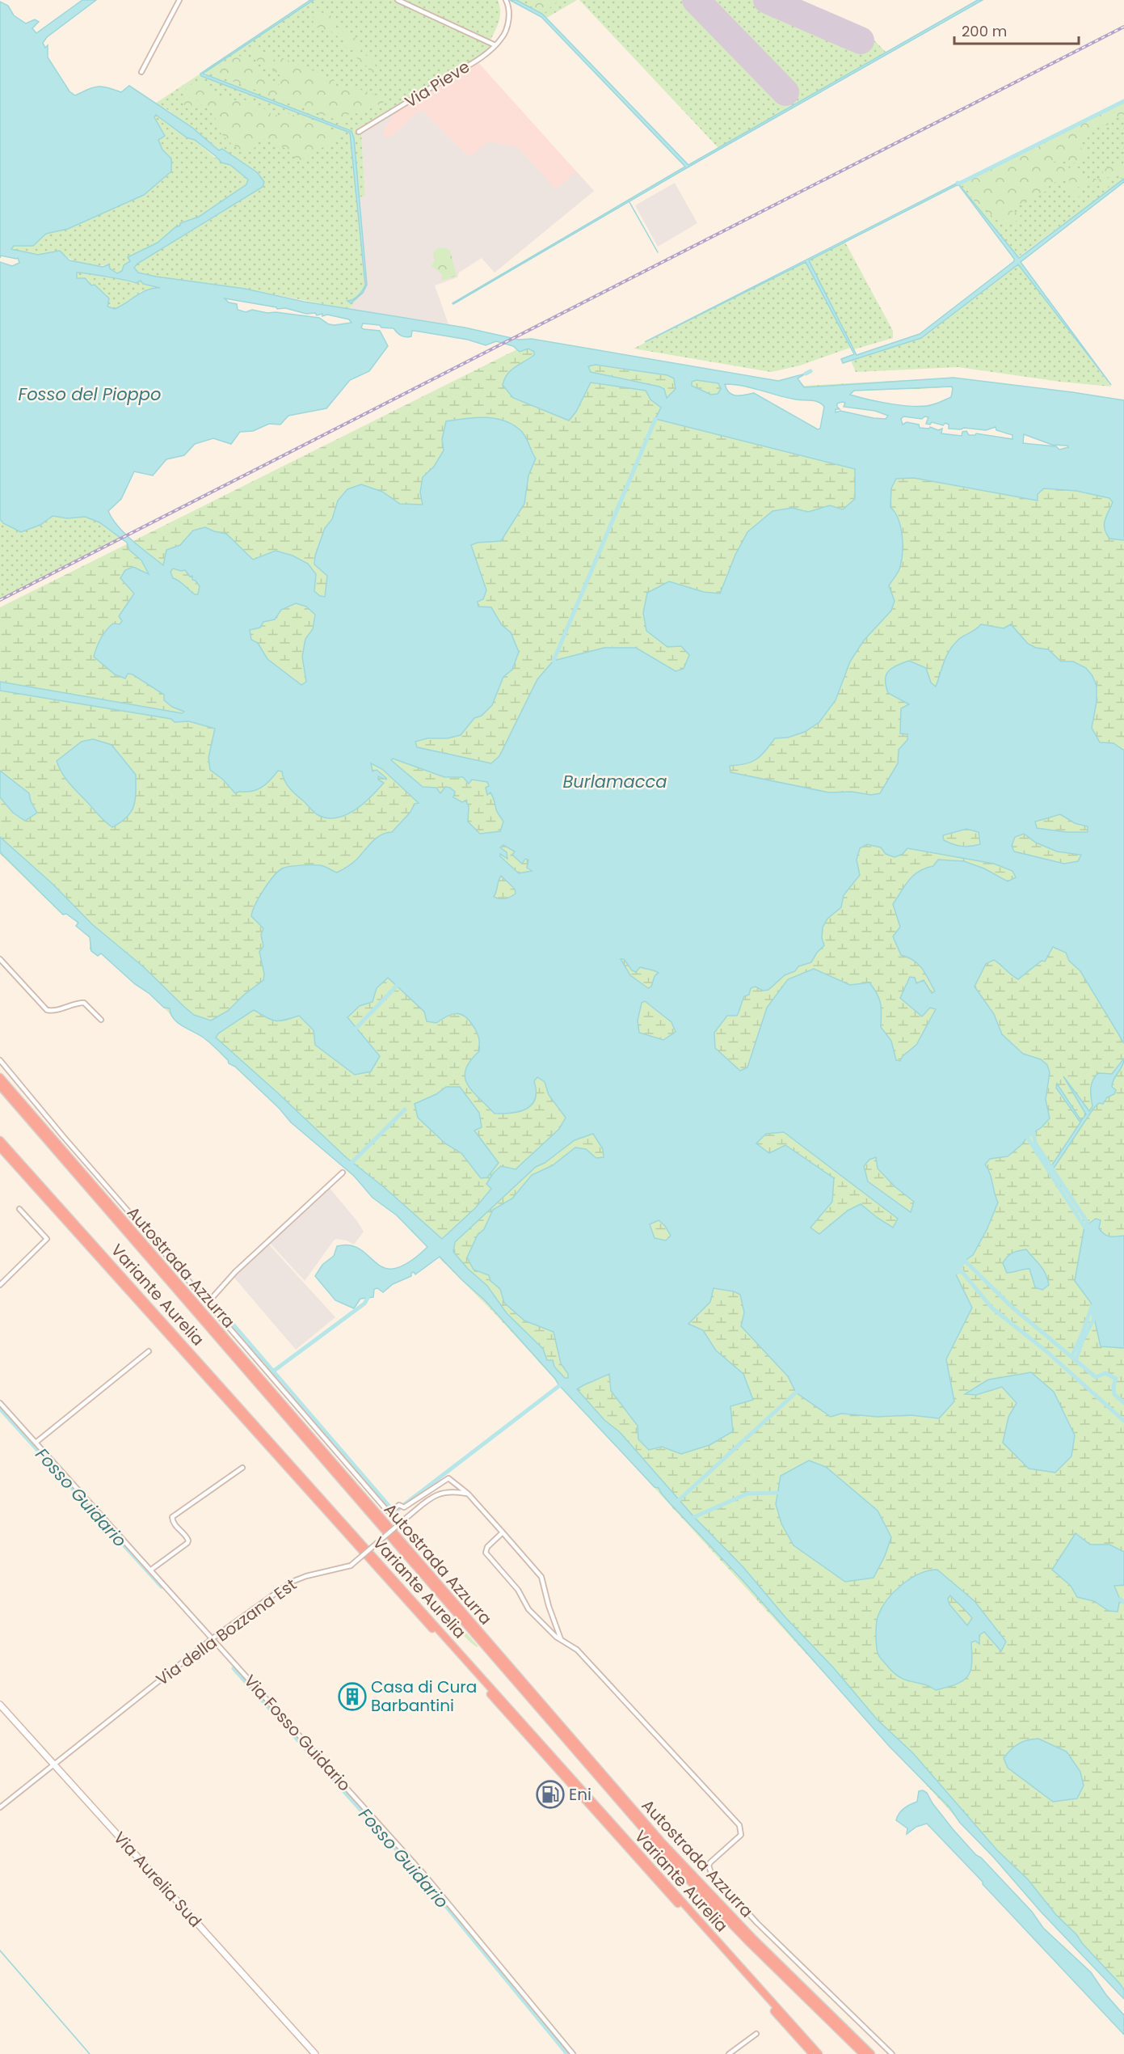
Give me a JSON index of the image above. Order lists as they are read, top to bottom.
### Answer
{
  "streets": {
    "highway": ["Autostrada Azzurra", "Variante Aurelia"],
    "main road": ["Via Aurelia Sud"],
    "street": ["Via Pieve", "Via della Bozzana Est", "Via Fosso Guidario"]
  },
  "crossings": [
    ["Via della Bozzana Est", "Via Fosso Guidario"],
    ["Via della Bozzana Est", "Via Aurelia Sud"]
  ],
  "water": ["Fosso del Pioppo", "Burlamacca", "Fosso Guidario"],
  "places": {
    "building": ["Casa di Cura Barbantini"],
    "fuel station": ["Eni"]
  },
  "scale_bar": "200 m"
}
